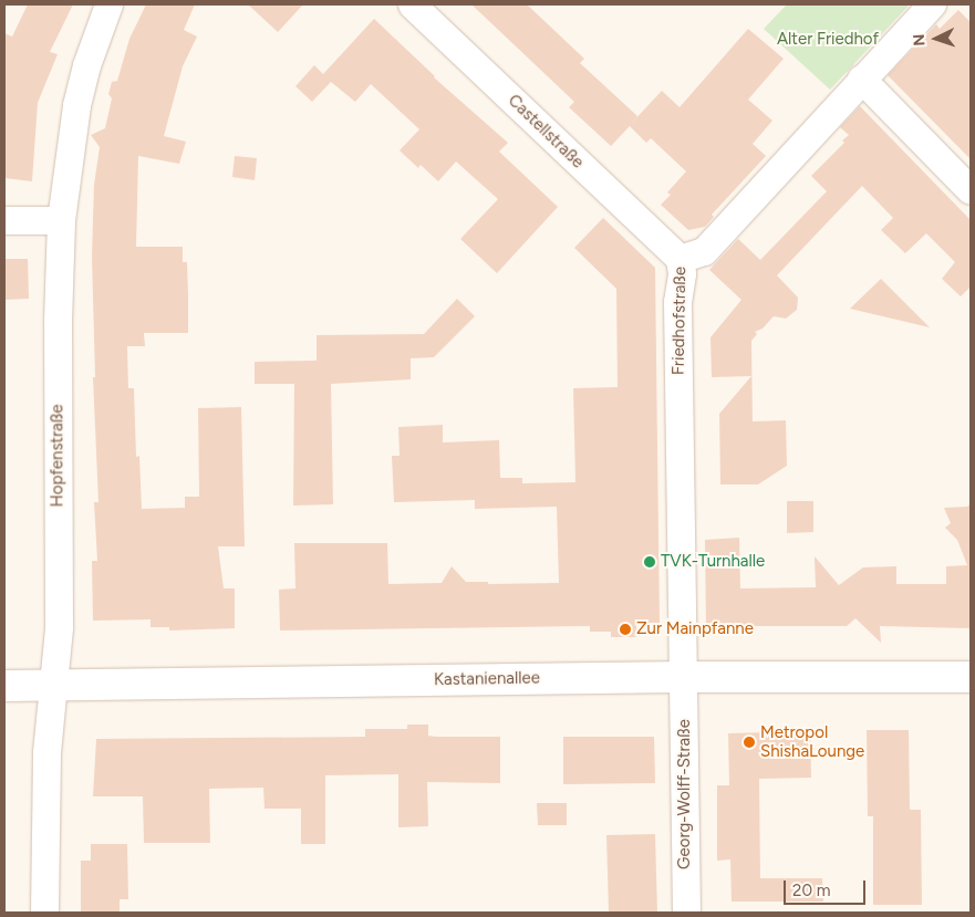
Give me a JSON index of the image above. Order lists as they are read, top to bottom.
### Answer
{
  "streets": {
    "street": [
      "Castellstraße",
      "Friedhofstraße",
      "Hopfenstraße",
      "Kastanienallee",
      "Georg-Wolff-Straße"
    ]
  },
  "crossings": [
    ["Castellstraße", "Friedhofstraße"],
    ["Friedhofstraße", "Kastanienallee"],
    ["Friedhofstraße", "Georg-Wolff-Straße"],
    ["Hopfenstraße", "Kastanienallee"],
    ["Kastanienallee", "Georg-Wolff-Straße"]
  ],
  "parks": ["Alter Friedhof"],
  "places": ["TVK-Turnhalle", "Zur Mainpfanne", "Metropol ShishaLounge"],
  "scale_bar": "20 m",
  "north": "left"
}
